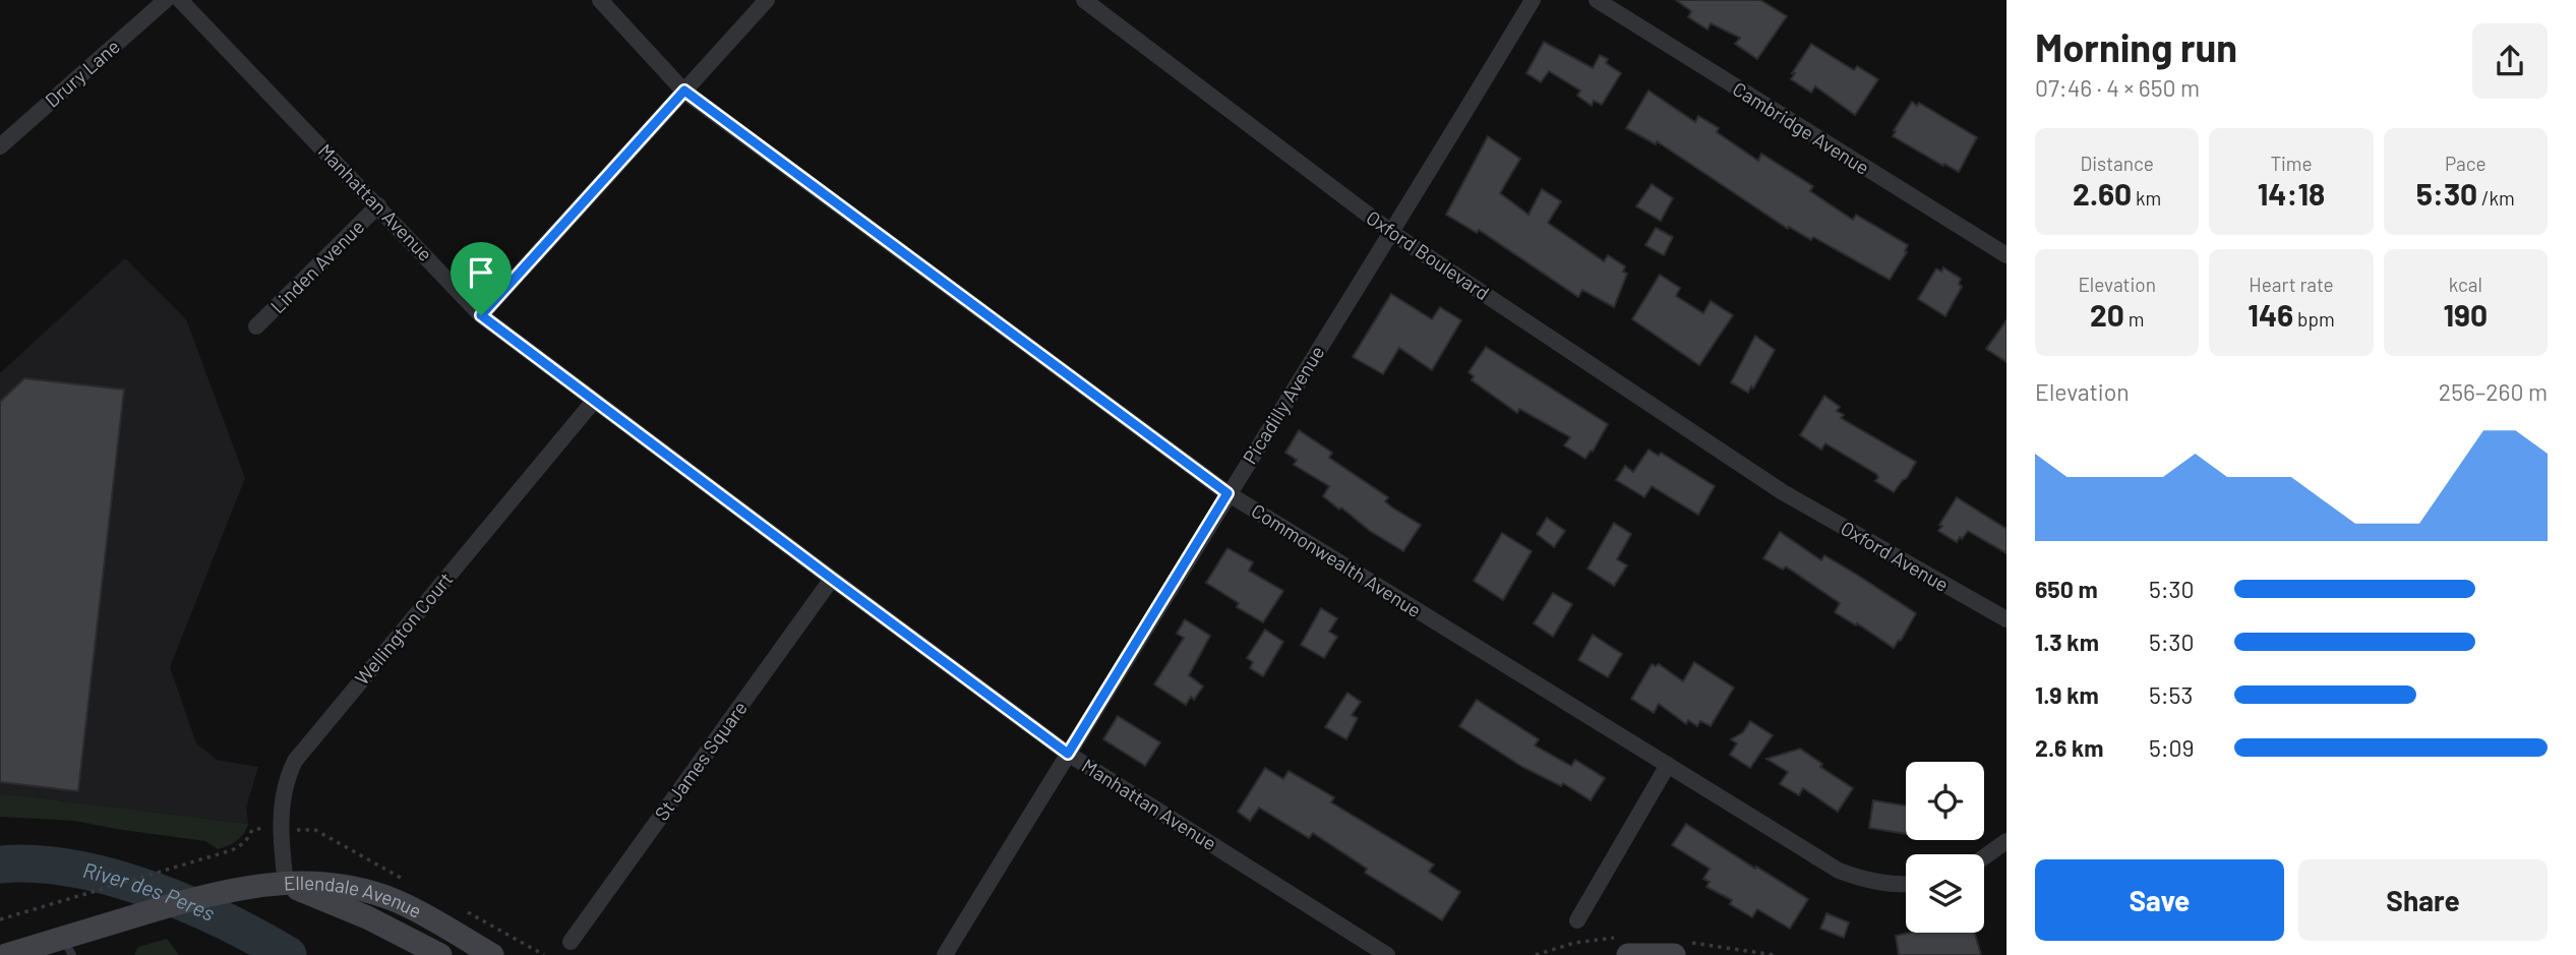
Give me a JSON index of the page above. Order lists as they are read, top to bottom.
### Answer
{
  "streets": {
    "main road": ["Ellendale Avenue"],
    "street": [
      "Drury Lane",
      "Cambridge Avenue",
      "Manhattan Avenue",
      "Oxford Boulevard",
      "Linden Avenue",
      "Picadilly Avenue",
      "Oxford Avenue",
      "Commonwealth Avenue",
      "Wellington Court",
      "St James Square"
    ]
  },
  "crossings": [
    ["Manhattan Avenue", "Linden Avenue"],
    ["Manhattan Avenue", "Picadilly Avenue"],
    ["Manhattan Avenue", "Wellington Court"],
    ["Manhattan Avenue", "St James Square"],
    ["Oxford Boulevard", "Picadilly Avenue"],
    ["Oxford Boulevard", "Oxford Avenue"],
    ["Picadilly Avenue", "Commonwealth Avenue"],
    ["Wellington Court", "Ellendale Avenue"]
  ],
  "water": ["River des Peres"],
  "page": {
    "heading": ["Morning run", "07:46 · 4 × 650 m"],
    "stats": [
      ["Distance", "2.60 km"],
      ["Time", "14:18"],
      ["Pace", "5:30 /km"],
      ["Elevation", "20 m"],
      ["Heart rate", "146 bpm"],
      ["kcal", "190"]
    ],
    "chart": ["Elevation", "256–260 m"],
    "list": [
      {
        "name": "650 m",
        "note": "5:30"
      },
      {
        "name": "1.3 km",
        "note": "5:30"
      },
      {
        "name": "1.9 km",
        "note": "5:53"
      },
      {
        "name": "2.6 km",
        "note": "5:09"
      }
    ],
    "buttons": ["Save", "Share"]
  }
}
